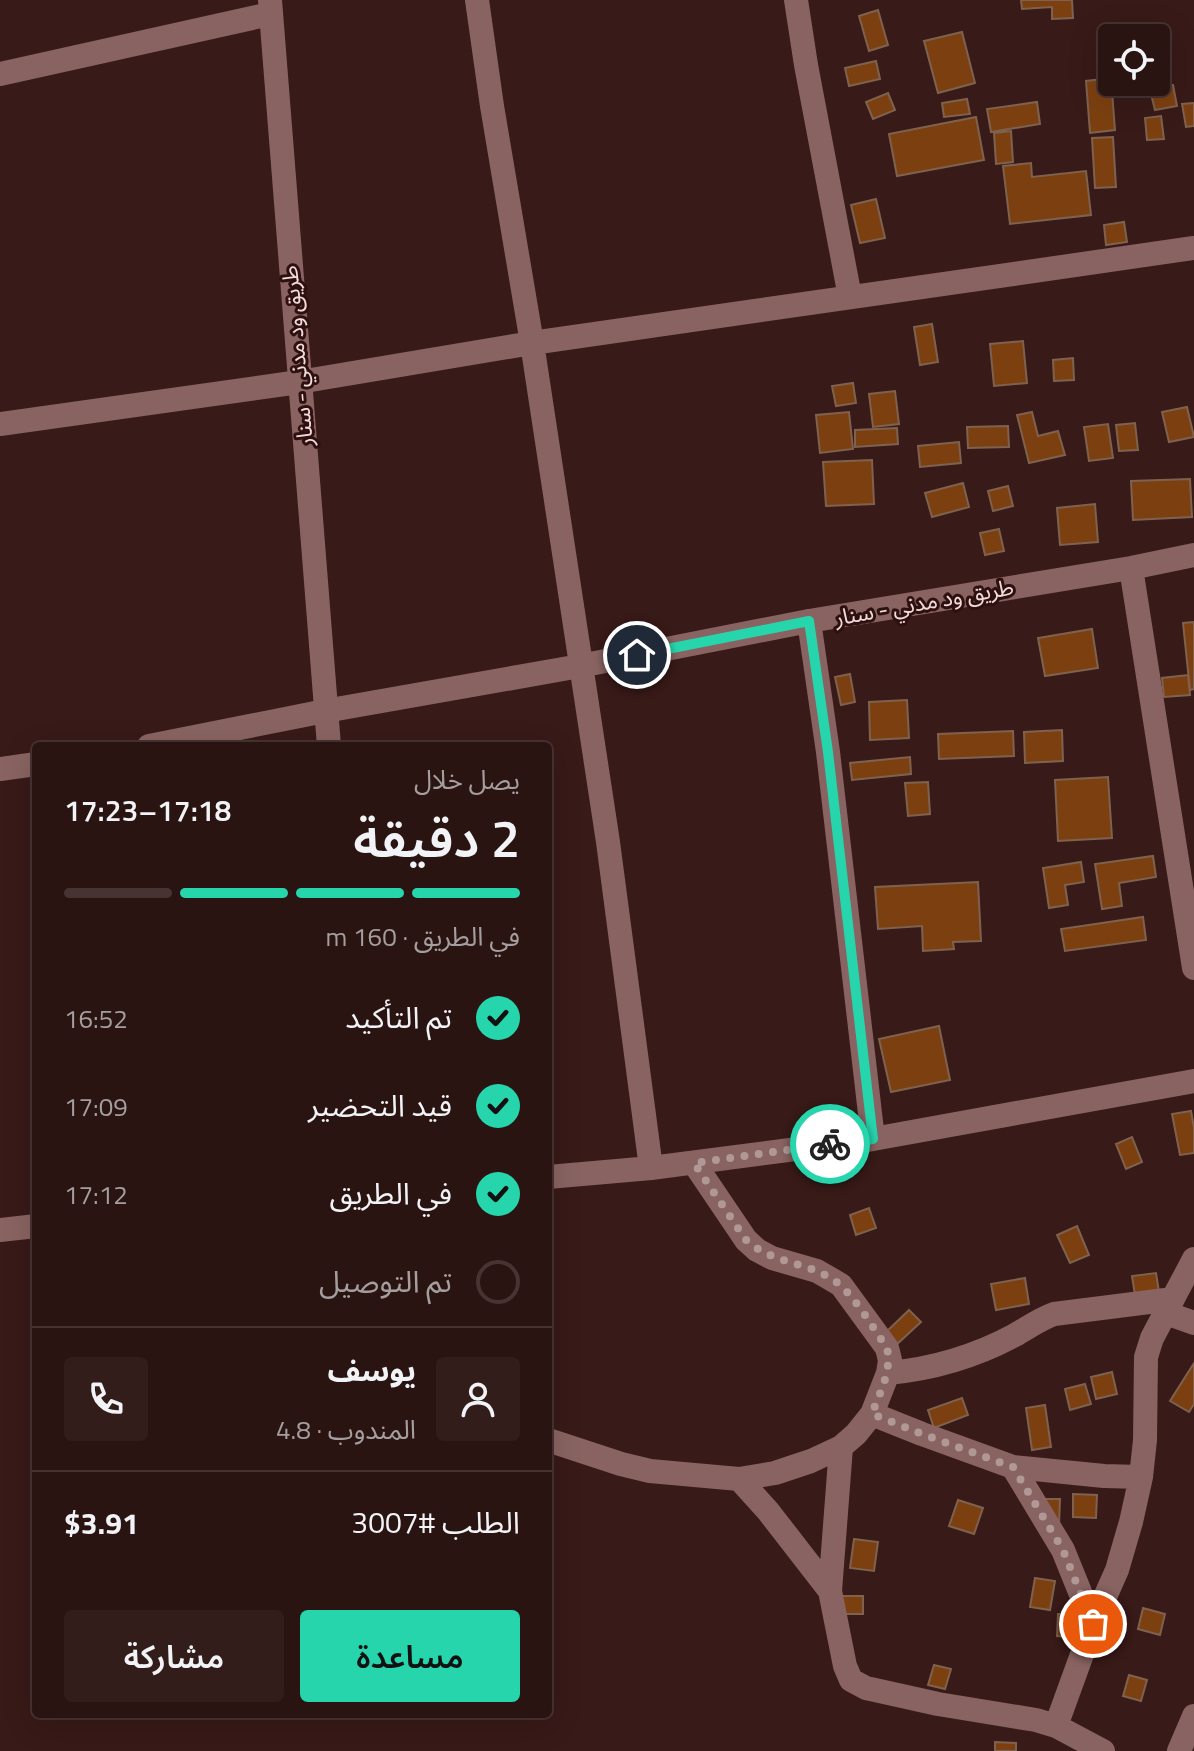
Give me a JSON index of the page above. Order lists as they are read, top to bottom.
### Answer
{
  "streets": {
    "street": ["طريق ود مدني - سنار"]
  },
  "page": {
    "heading": ["2 دقيقة", "يصل خلال", "17:18–17:23"],
    "panel": [
      "يوسف",
      "المندوب · 4.8",
      "الطلب #3007",
      "$3.91"
    ],
    "bar": "في الطريق · 160 m",
    "list": [
      ["تم التأكيد", "16:52"],
      ["قيد التحضير", "17:09"],
      ["في الطريق", "17:12"],
      "تم التوصيل"
    ],
    "buttons": ["مساعدة", "مشاركة"]
  }
}
